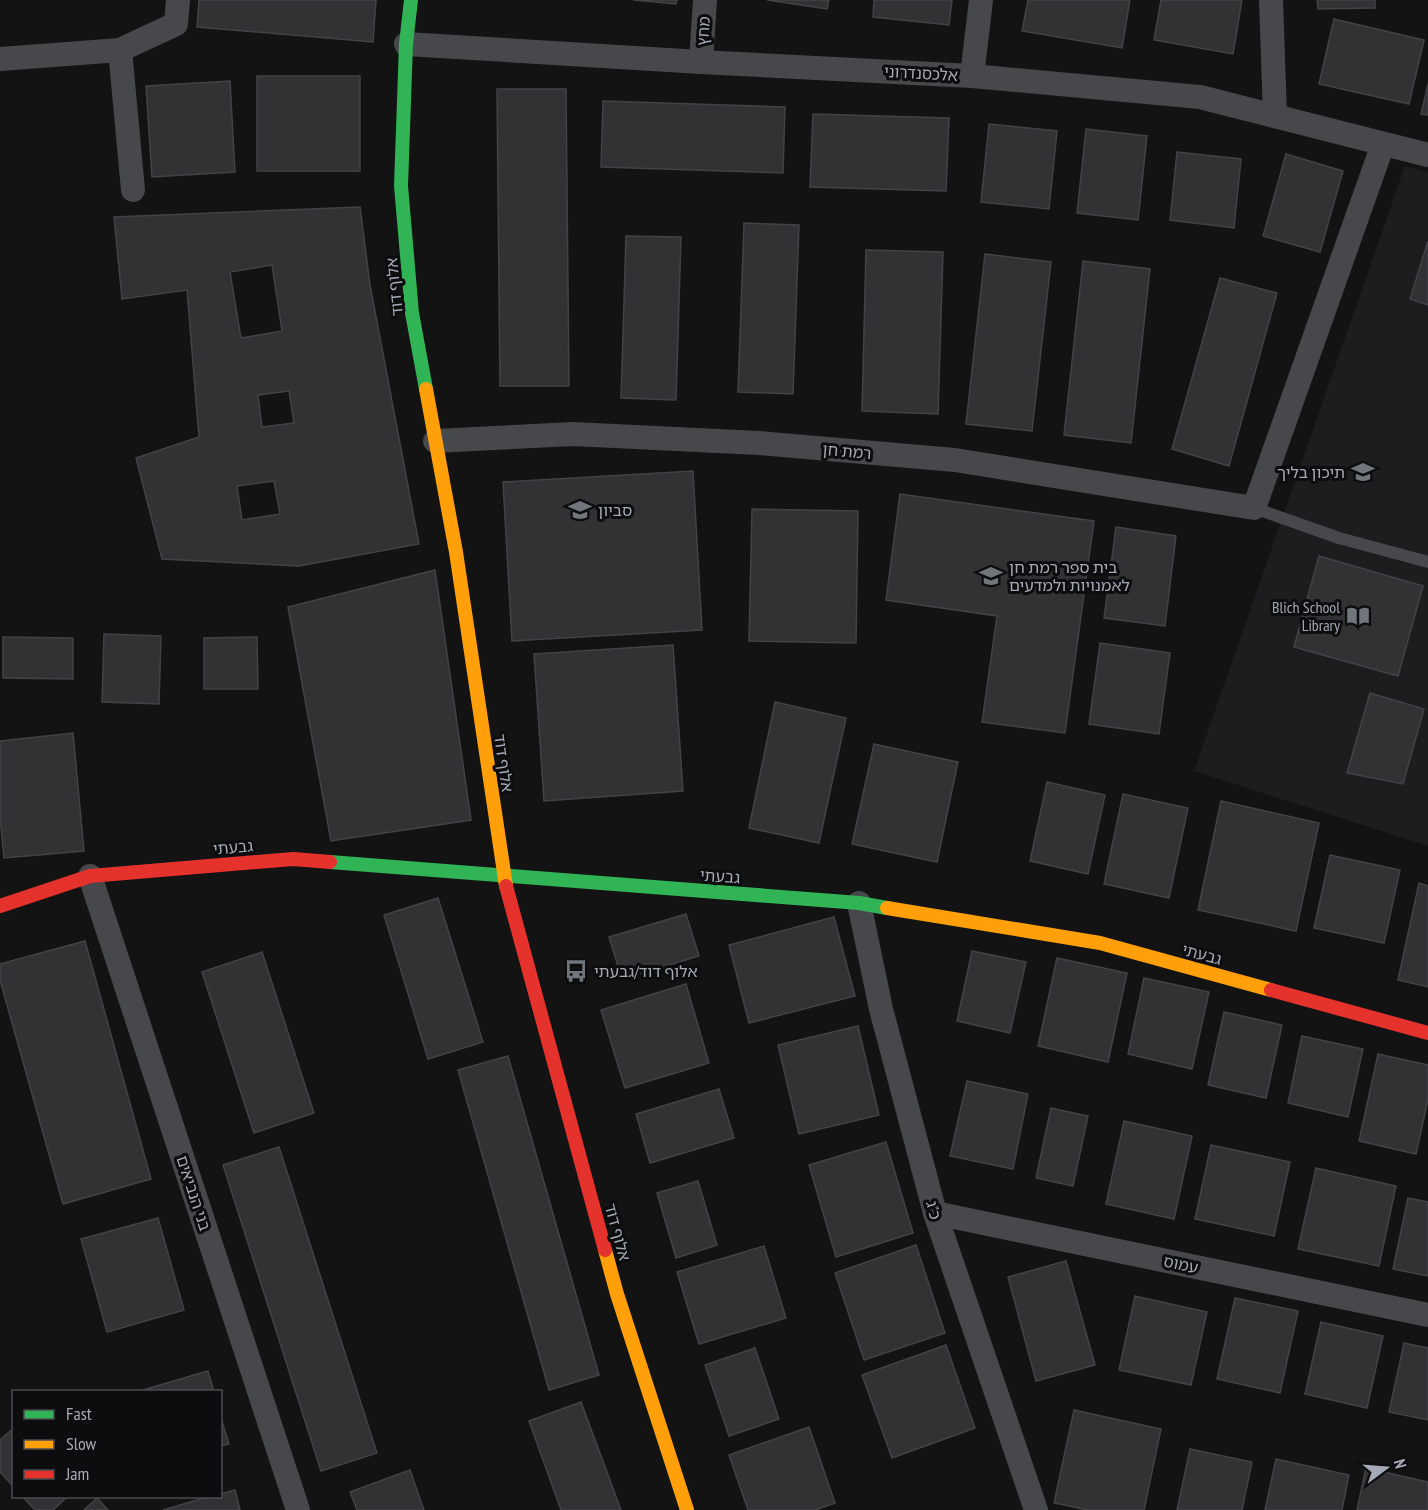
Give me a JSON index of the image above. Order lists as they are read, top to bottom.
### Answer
{
  "streets": {
    "street": [
      "מחץ",
      "אלכסנדרוני",
      "אלוף דוד",
      "רמת חן",
      "גבעתי",
      "בני הנביאים",
      "כ\"ג",
      "עמוס"
    ]
  },
  "crossings": [
    ["מחץ", "אלכסנדרוני"],
    ["אלכסנדרוני", "אלוף דוד"],
    ["אלוף דוד", "רמת חן"],
    ["אלוף דוד", "גבעתי"],
    ["גבעתי", "בני הנביאים"],
    ["גבעתי", "כ\"ג"],
    ["כ\"ג", "עמוס"]
  ],
  "places": {
    "school or university": ["תיכון בליך", "סביון", "בית ספר רמת חן לאמנויות ולמדעים"],
    "library": ["Blich School Library"],
    "bus stop": ["אלוף דוד/גבעתי"]
  },
  "legend": ["Fast", "Slow", "Jam"],
  "north": "right"
}
